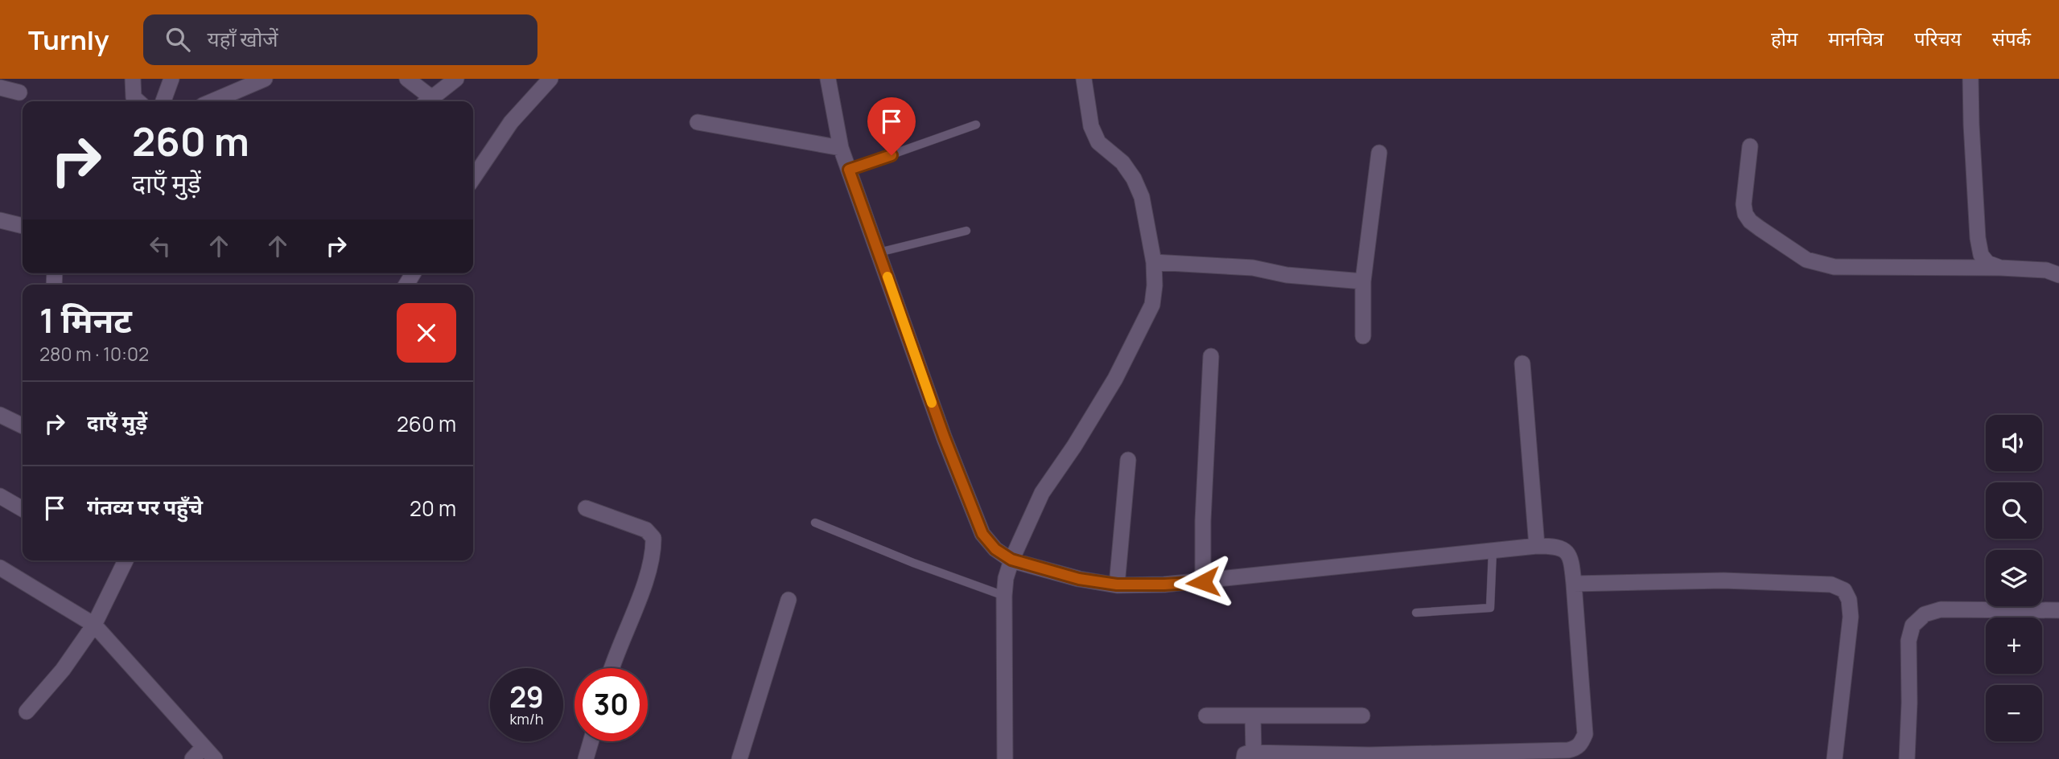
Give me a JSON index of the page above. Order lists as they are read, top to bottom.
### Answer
{
  "page": {
    "header": "Turnly",
    "search": "यहाँ खोजें",
    "nav": [
      "होम",
      "मानचित्र",
      "परिचय",
      "संपर्क"
    ],
    "turn": ["260 m", "दाएँ मुड़ें"],
    "heading": ["1 मिनट", "280 m · 10:02"],
    "list": [
      {
        "name": "दाएँ मुड़ें",
        "value": "260 m"
      },
      {
        "name": "गंतव्य पर पहुँचे",
        "value": "20 m"
      }
    ],
    "map_buttons": ["+", "−"],
    "speed": "29 km/h",
    "limit": "30"
  }
}
